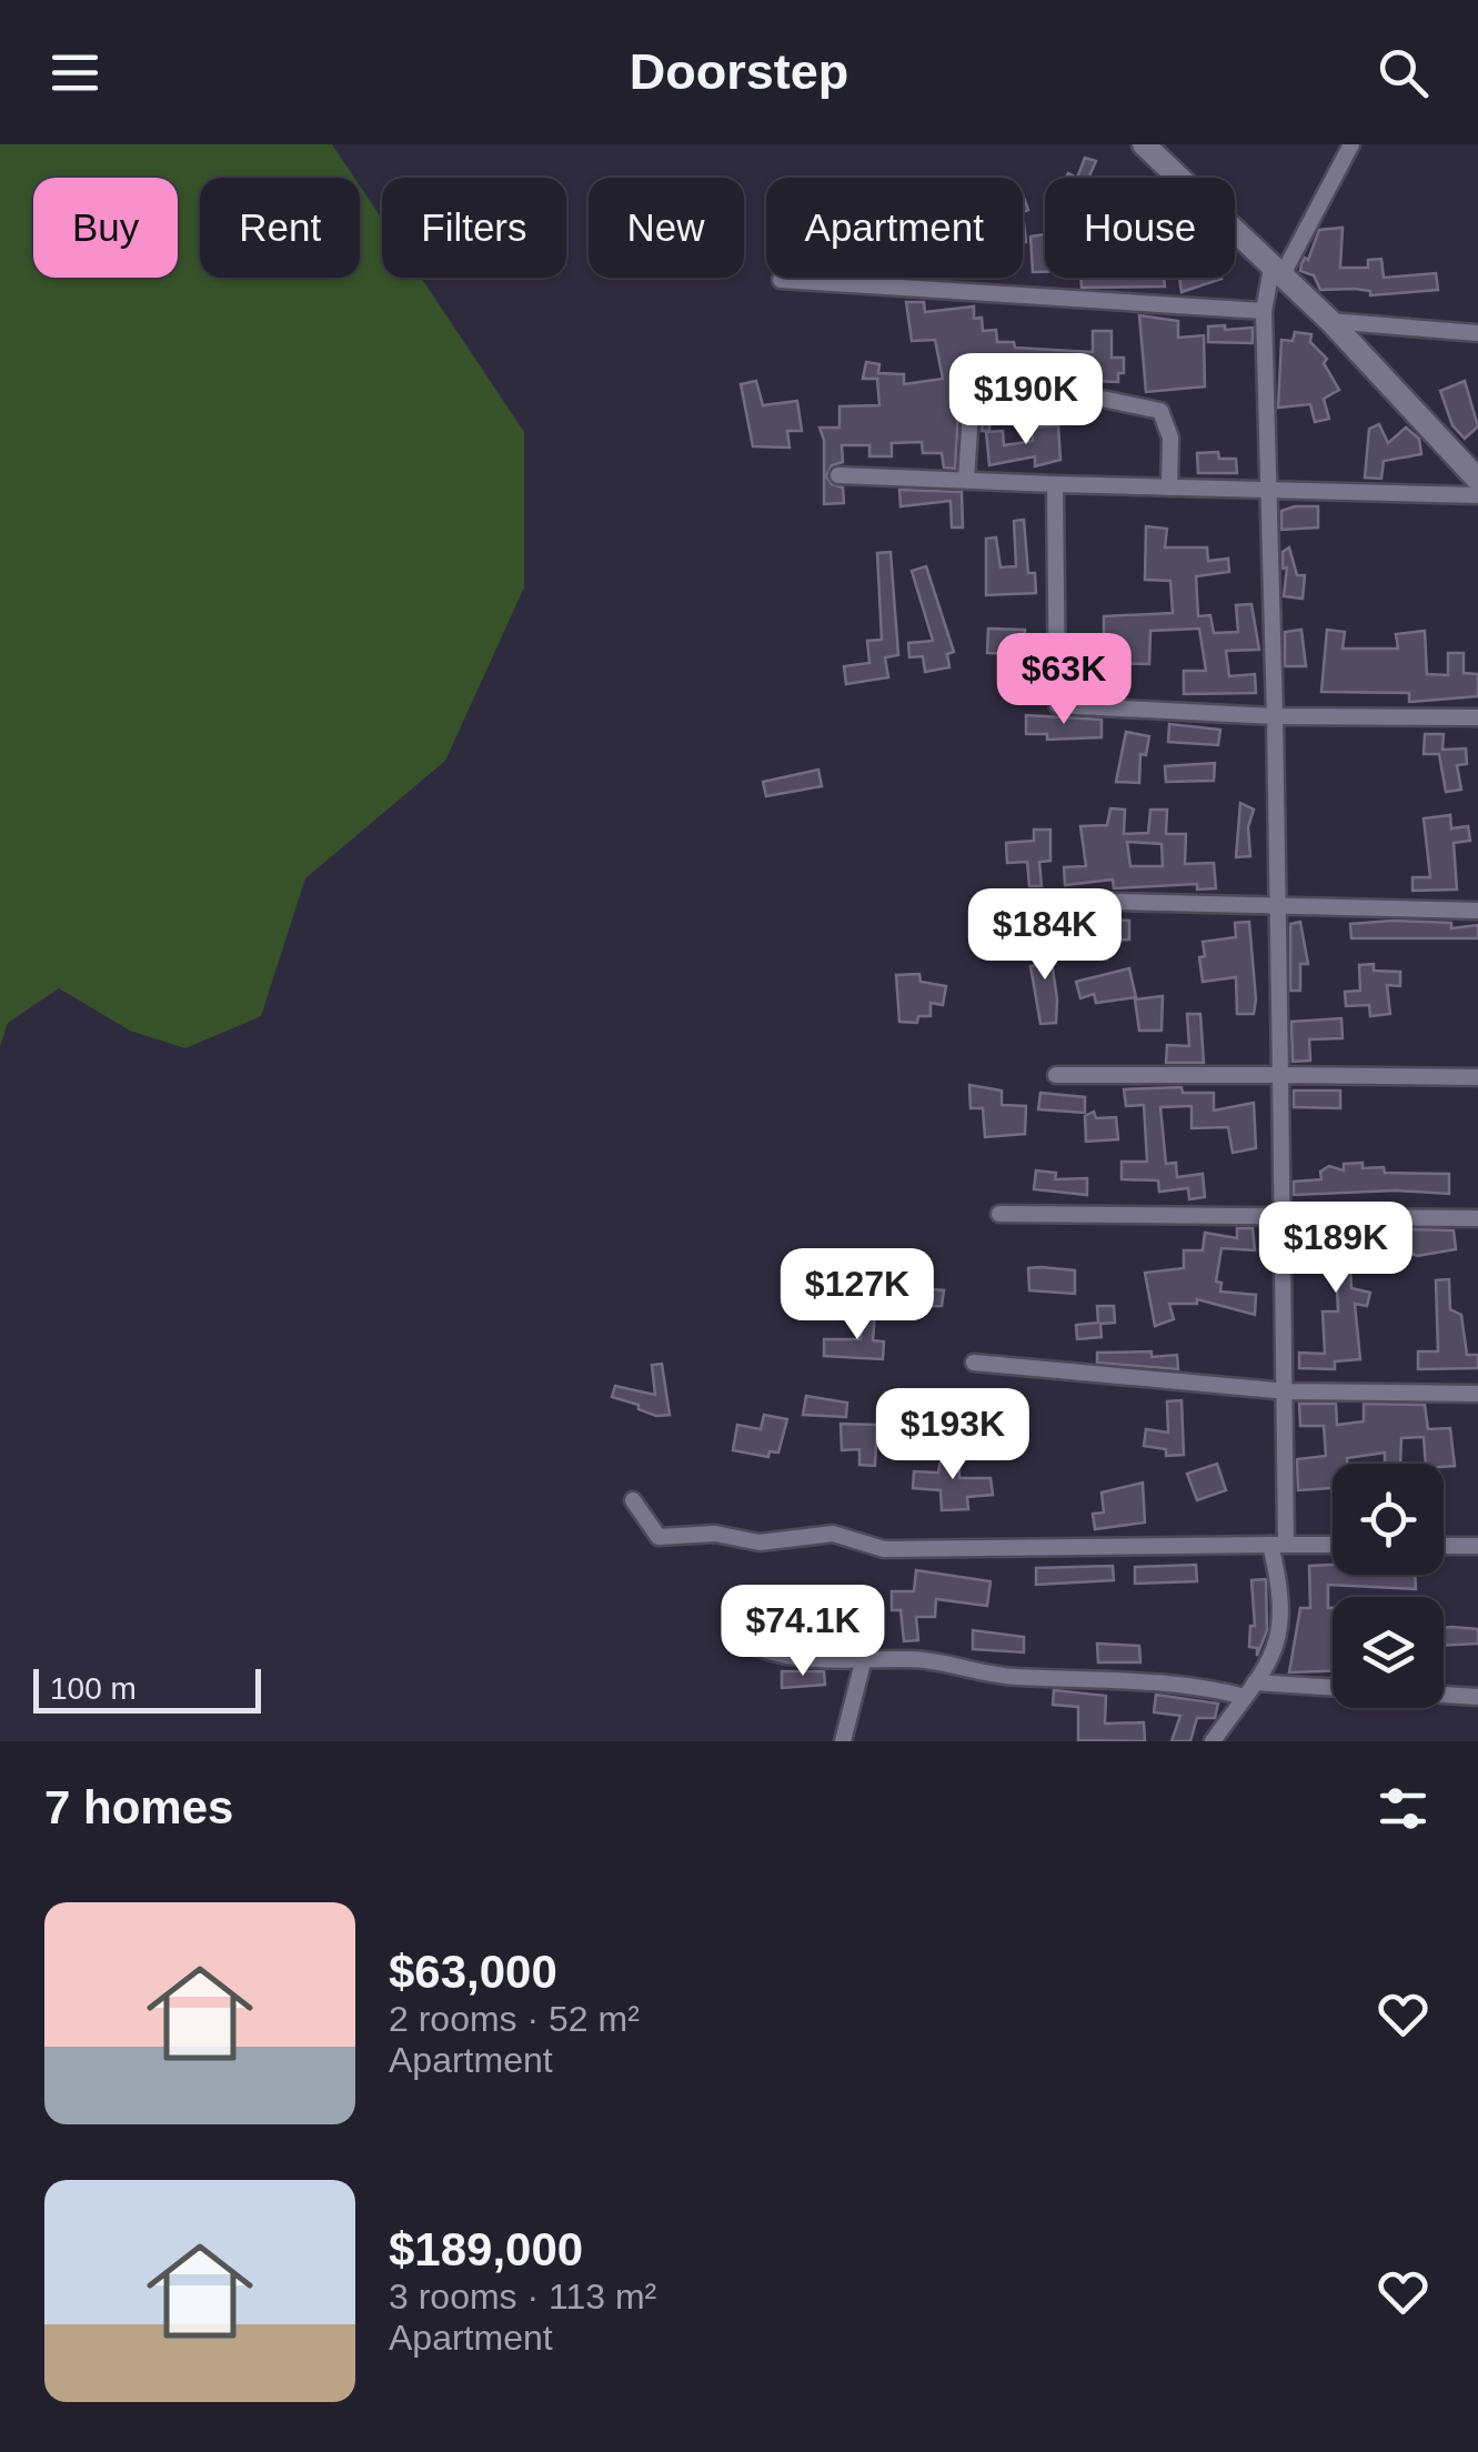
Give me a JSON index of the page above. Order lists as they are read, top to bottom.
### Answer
{
  "scale_bar": "100 m",
  "page": {
    "header": "Doorstep",
    "chip": [
      "Buy",
      "Rent",
      "Filters",
      "New",
      "Apartment",
      "House"
    ],
    "price": [
      "$190K",
      "$63K",
      "$184K",
      "$189K",
      "$127K",
      "$193K",
      "$74.1K"
    ],
    "scale": "100 m",
    "heading": "7 homes",
    "list": [
      {
        "name": "$63,000",
        "note": "2 rooms · 52 m² · Apartment"
      },
      {
        "name": "$189,000",
        "note": "3 rooms · 113 m² · Apartment"
      }
    ]
  }
}
